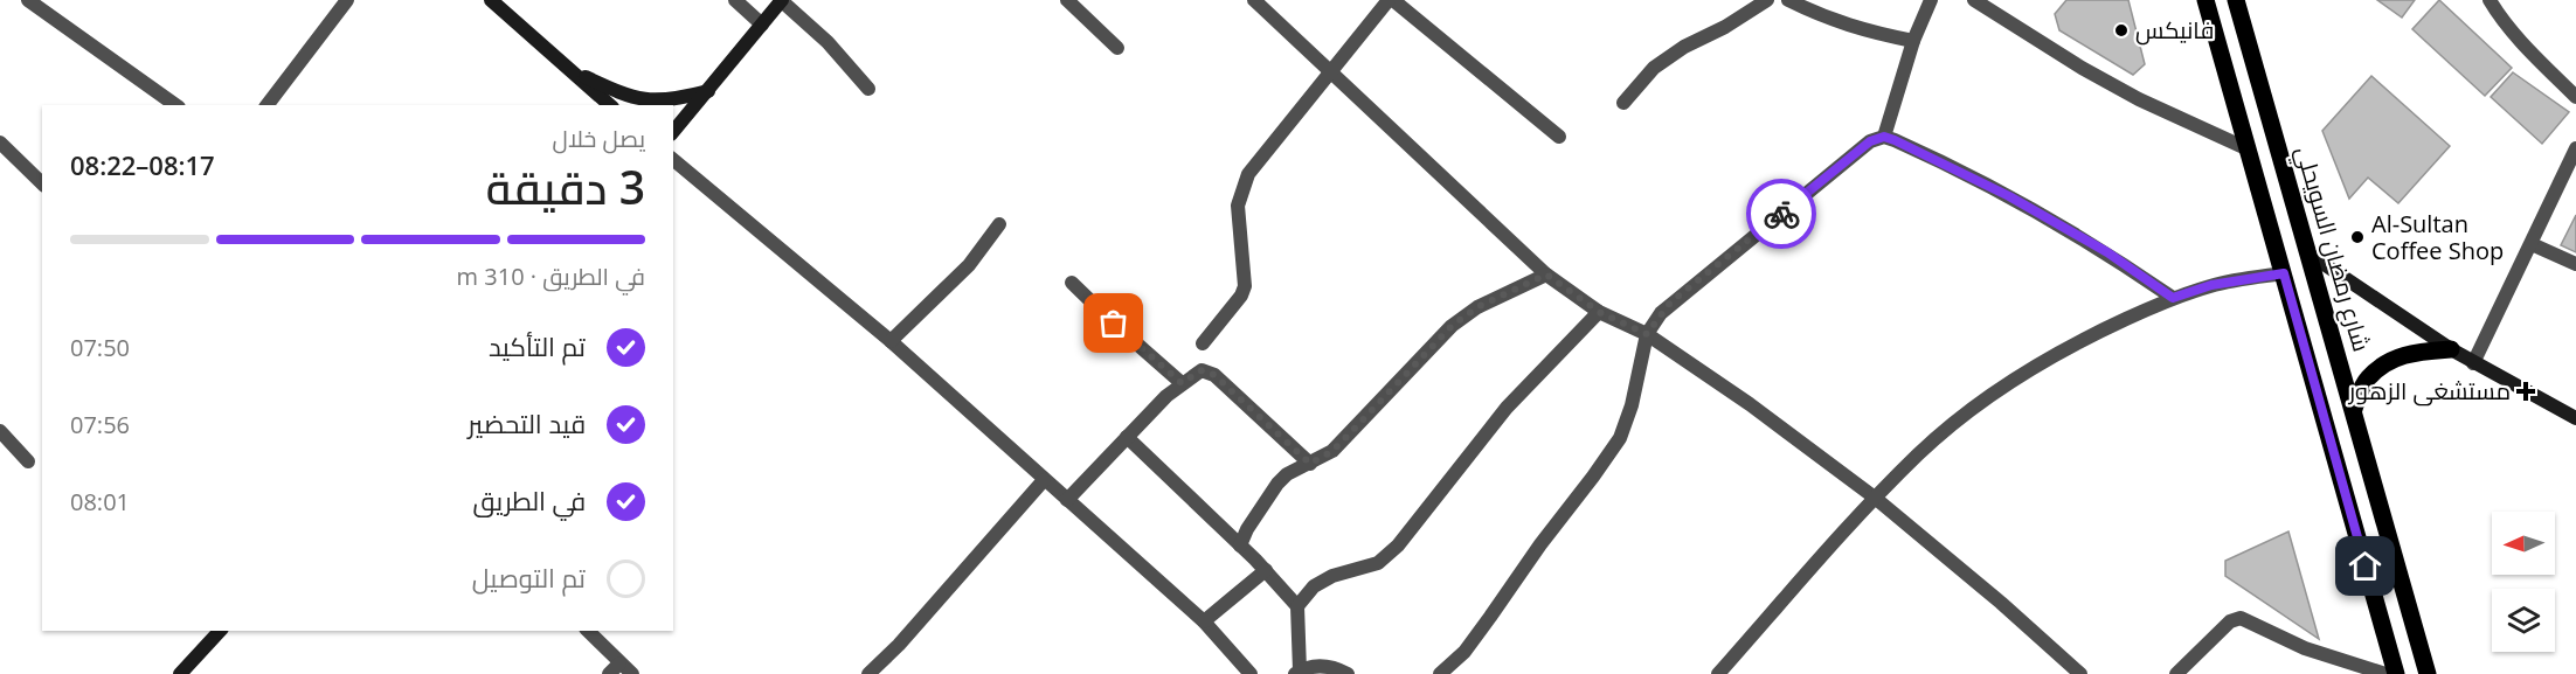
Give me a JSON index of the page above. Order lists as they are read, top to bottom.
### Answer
{
  "streets": {
    "main road": ["شارع رمضان السويحلي"]
  },
  "places": {
    "other": ["فانيكس", "Al-Sultan Coffee Shop"],
    "health": ["مستشغى الزهور"]
  },
  "north": "left",
  "page": {
    "heading": ["3 دقيقة", "يصل خلال", "08:17–08:22"],
    "bar": "في الطريق · 310 m",
    "list": [
      ["تم التأكيد", "07:50"],
      ["قيد التحضير", "07:56"],
      ["في الطريق", "08:01"],
      "تم التوصيل"
    ]
  }
}
